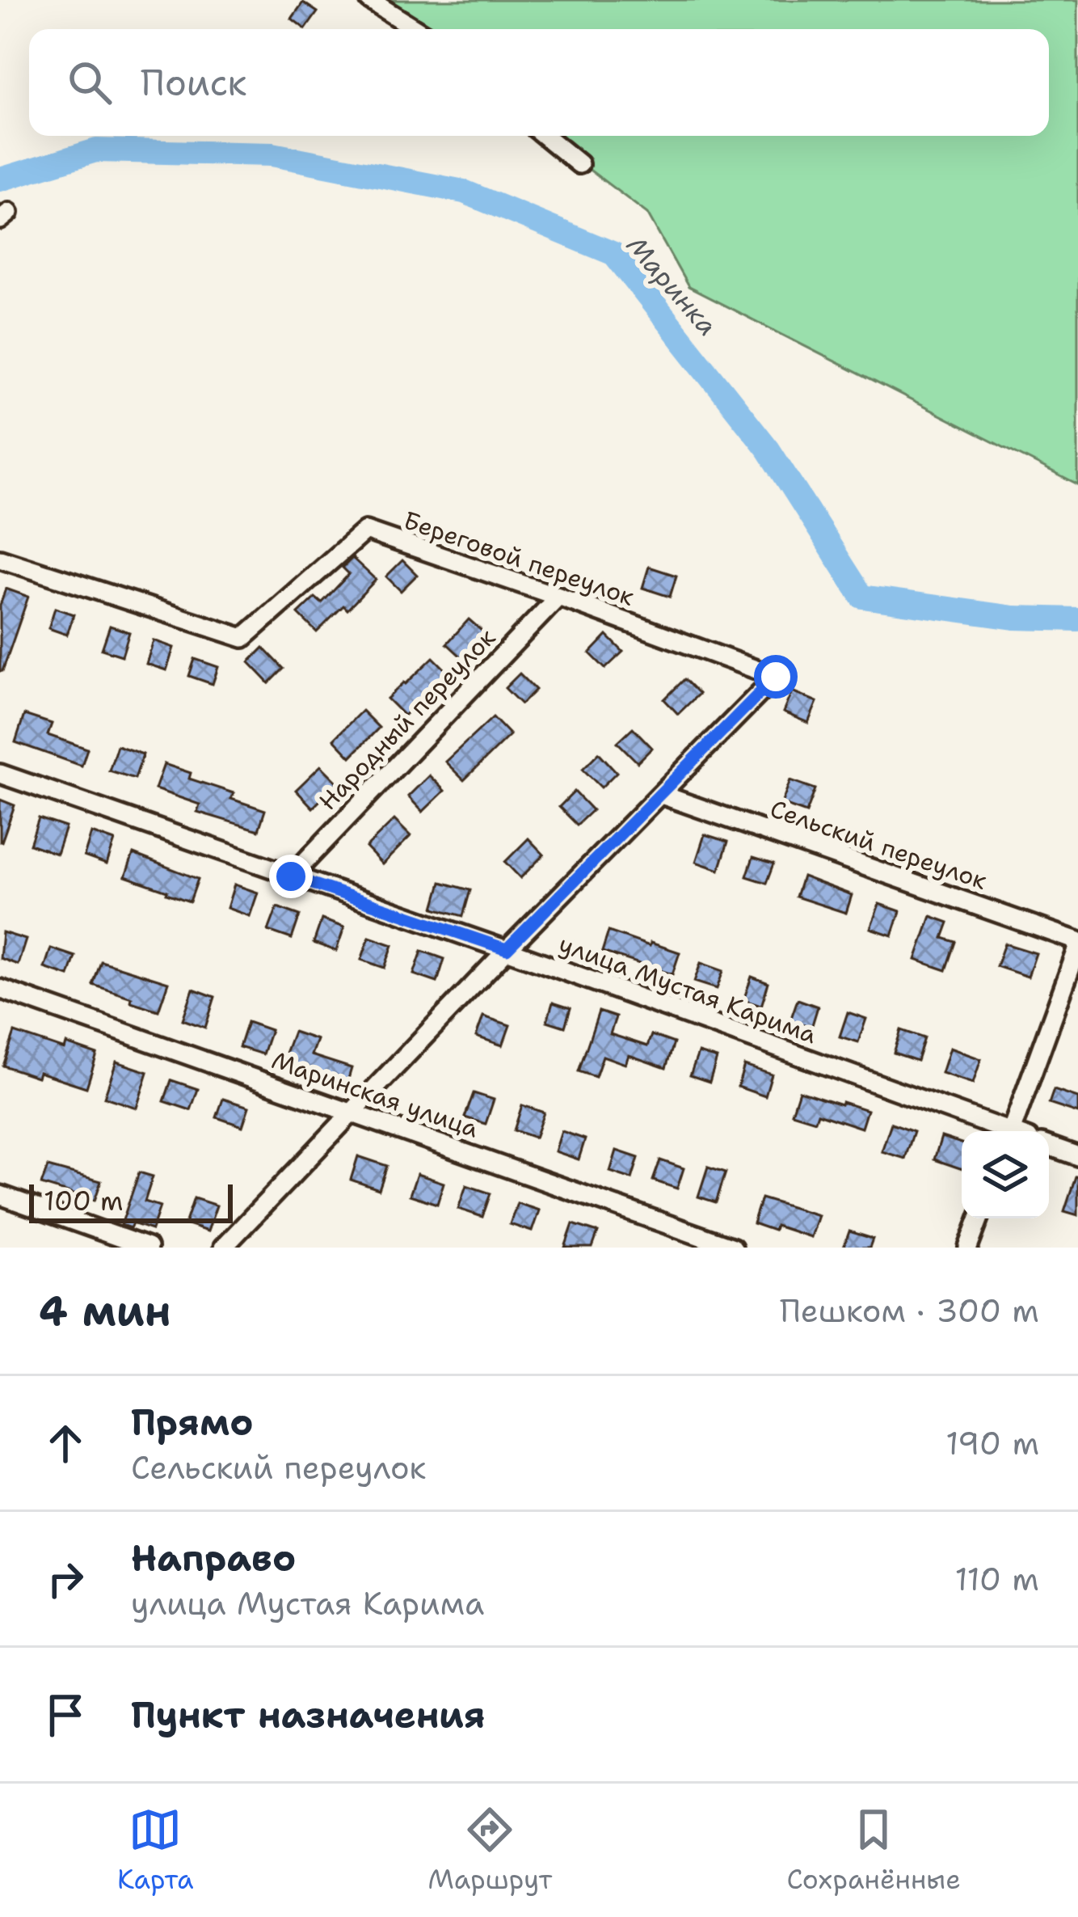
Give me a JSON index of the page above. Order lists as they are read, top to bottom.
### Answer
{
  "streets": {
    "street": [
      "Береговой переулок",
      "Народный переулок",
      "Сельский переулок",
      "улица Мустая Карима",
      "Маринская улица"
    ]
  },
  "crossings": [
    ["Береговой переулок", "Народный переулок"],
    ["Береговой переулок", "Сельский переулок"],
    ["Народный переулок", "улица Мустая Карима"]
  ],
  "water": ["Маринка"],
  "scale_bar": "100 m",
  "page": {
    "search": "Поиск",
    "scale": "100 m",
    "heading": ["4 мин", "Пешком · 300 m"],
    "list": [
      ["Прямо", "Сельский переулок", "190 m"],
      ["Направо", "улица Мустая Карима", "110 m"],
      "Пункт назначения"
    ],
    "nav": ["Карта", "Маршрут", "Сохранённые"]
  }
}
